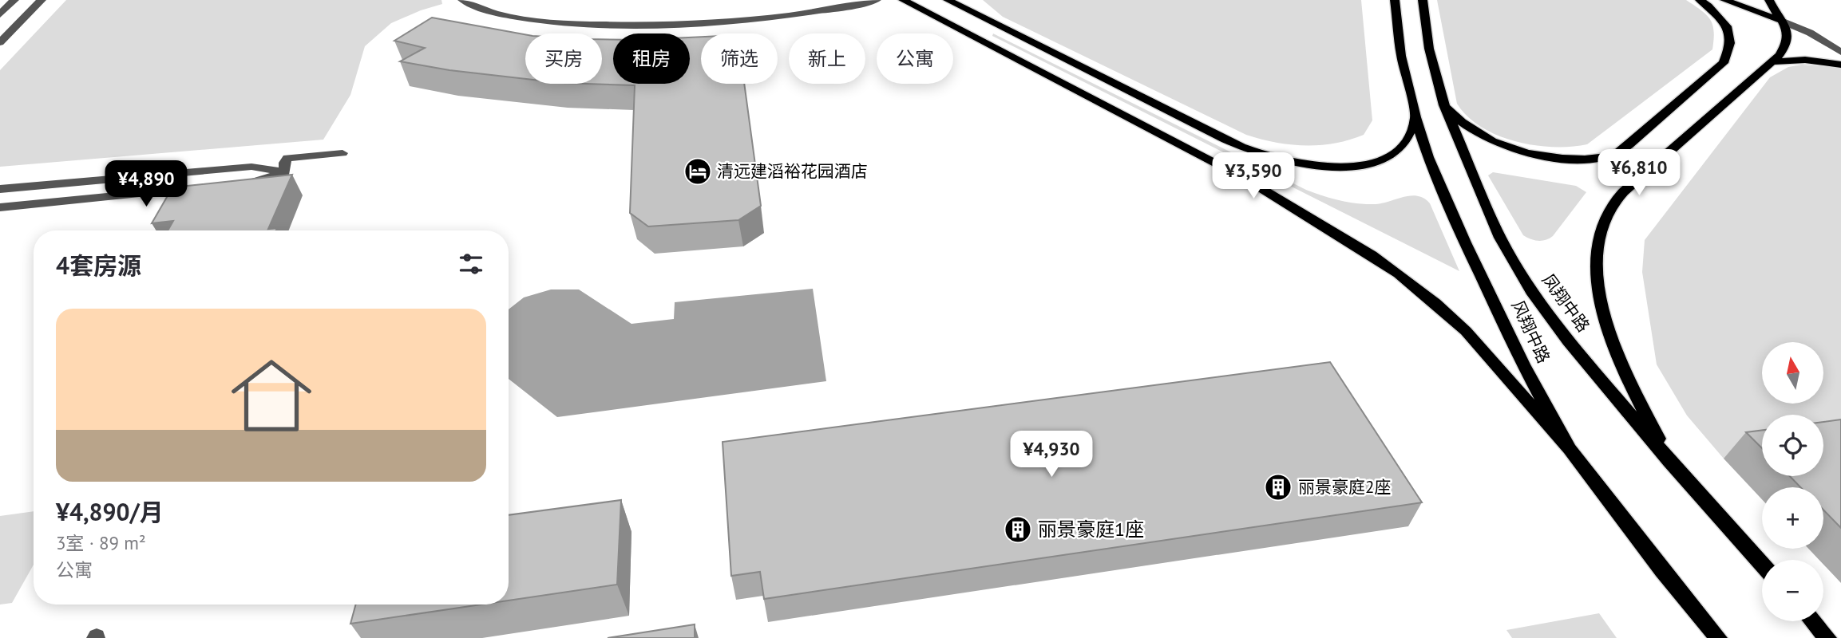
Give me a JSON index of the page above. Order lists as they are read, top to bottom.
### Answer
{
  "streets": {
    "main road": ["凤翔中路", "风翔中路"]
  },
  "places": {
    "hotel": ["清远建滔裕花园酒店"],
    "building": ["丽景豪庭2座", "丽景豪庭1座"]
  },
  "north": "top",
  "page": {
    "chip": [
      "买房",
      "租房",
      "筛选",
      "新上",
      "公寓"
    ],
    "price": [
      "¥6,810",
      "¥3,590",
      "¥4,890",
      "¥4,930"
    ],
    "heading": "4套房源",
    "list": [
      {
        "name": "¥4,890/月",
        "note": "3室 · 89 m² · 公寓"
      }
    ],
    "map_buttons": ["+", "−"]
  }
}
